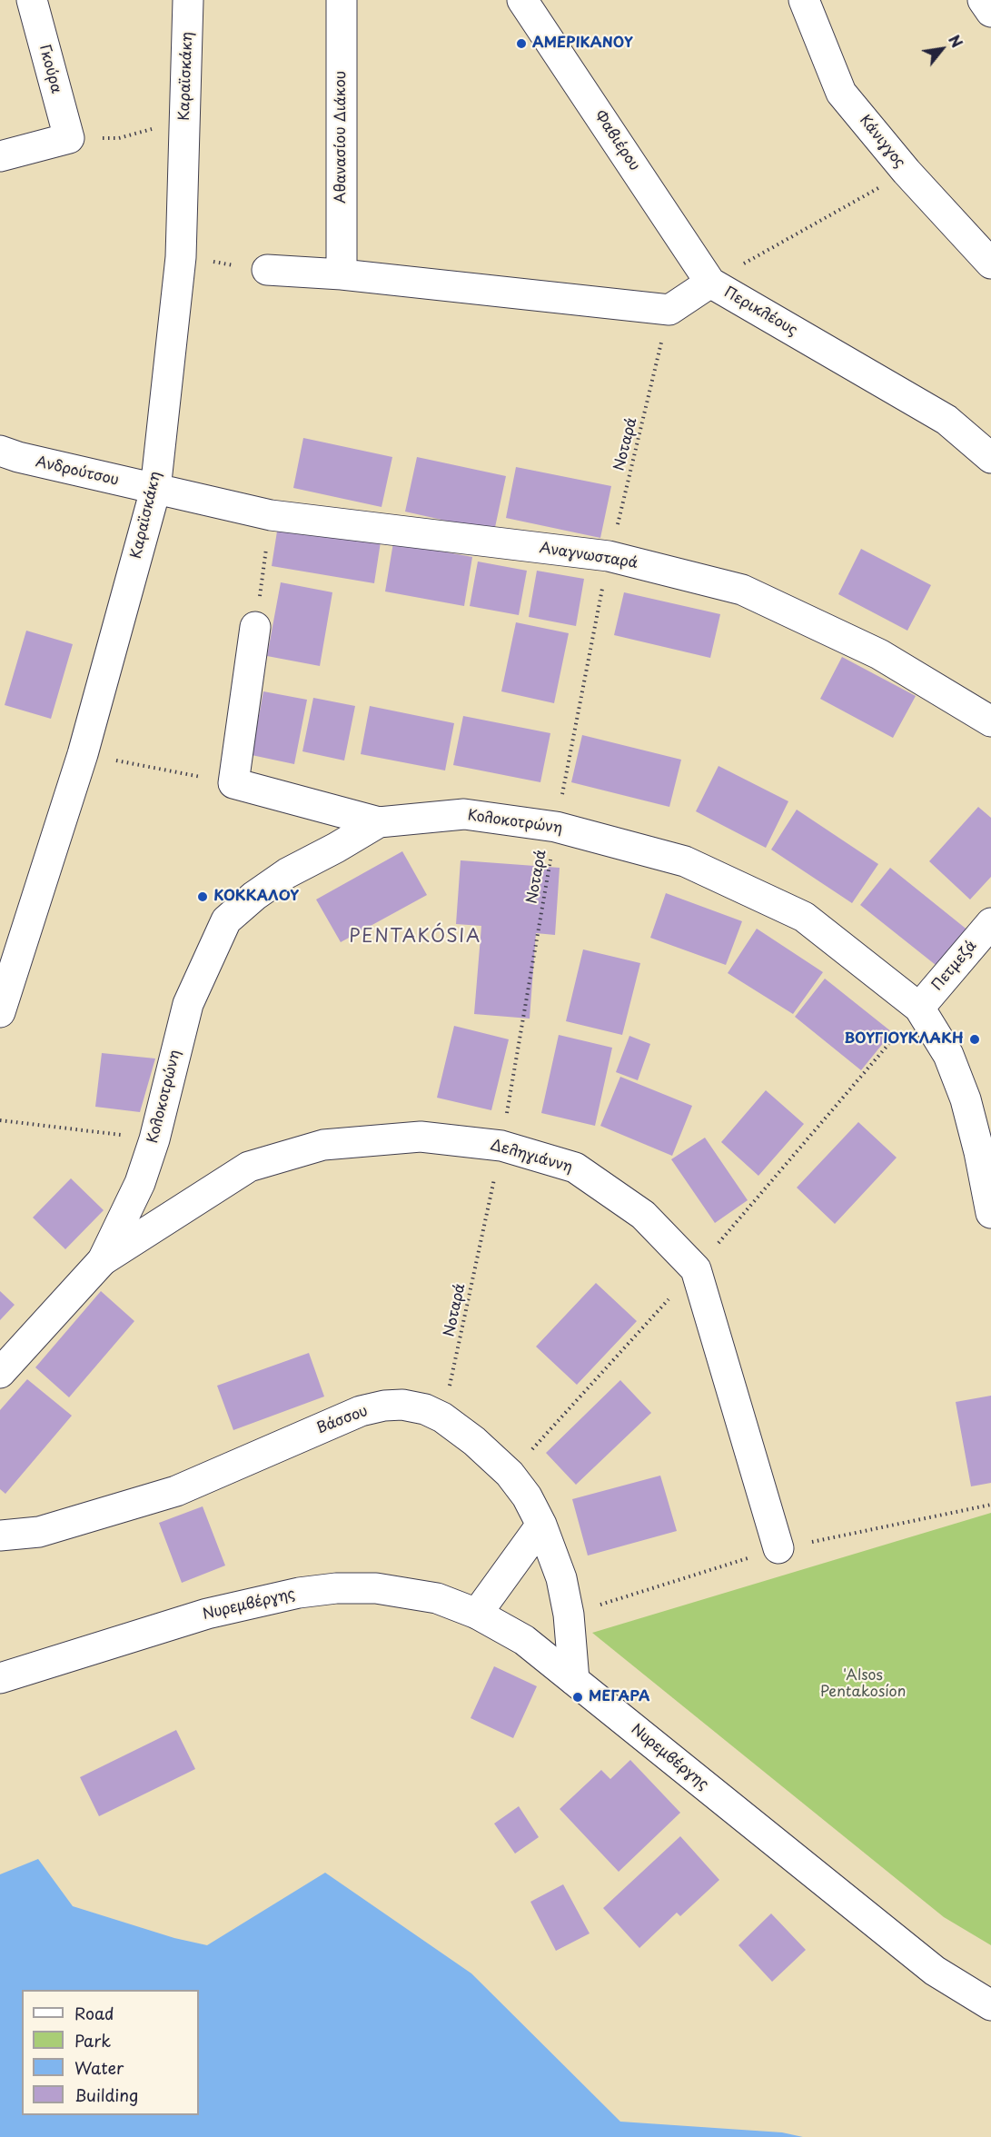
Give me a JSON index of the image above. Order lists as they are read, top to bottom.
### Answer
{
  "streets": {
    "street": [
      "Γκούρα",
      "Καραϊσκάκη",
      "Αθανασίου Διάκου",
      "Φαβιέρου",
      "Κάνιγγος",
      "Περικλέους",
      "Ανδρούτσου",
      "Αναγνωσταρά",
      "Κολοκοτρώνη",
      "Πετμεζά",
      "Δεληγιάννη",
      "Βάσσου",
      "Νυρεμβέργης"
    ],
    "path": ["Νοταρά"]
  },
  "crossings": [
    ["Καραϊσκάκη", "Ανδρούτσου"],
    ["Καραϊσκάκη", "Αναγνωσταρά"],
    ["Φαβιέρου", "Περικλέους"],
    ["Περικλέους", "Νοταρά"],
    ["Νοταρά", "Αναγνωσταρά"],
    ["Νοταρά", "Κολοκοτρώνη"],
    ["Νοταρά", "Δεληγιάννη"],
    ["Νοταρά", "Βάσσου"],
    ["Ανδρούτσου", "Αναγνωσταρά"],
    ["Κολοκοτρώνη", "Πετμεζά"],
    ["Κολοκοτρώνη", "Δεληγιάννη"],
    ["Βάσσου", "Νυρεμβέργης"]
  ],
  "districts": ["PENTAKÓSIA"],
  "parks": ["'Alsos Pentakosíon"],
  "places": [
    "ΑΜΕΡΙΚΑΝΟΥ",
    "ΚΟΚΚΑΛΟΥ",
    "ΒΟΥΓΙΟΥΚΛΑΚΗ",
    "ΜΕΓΑΡΑ"
  ],
  "legend": [
    "Road",
    "Park",
    "Water",
    "Building"
  ],
  "north": "top right"
}
